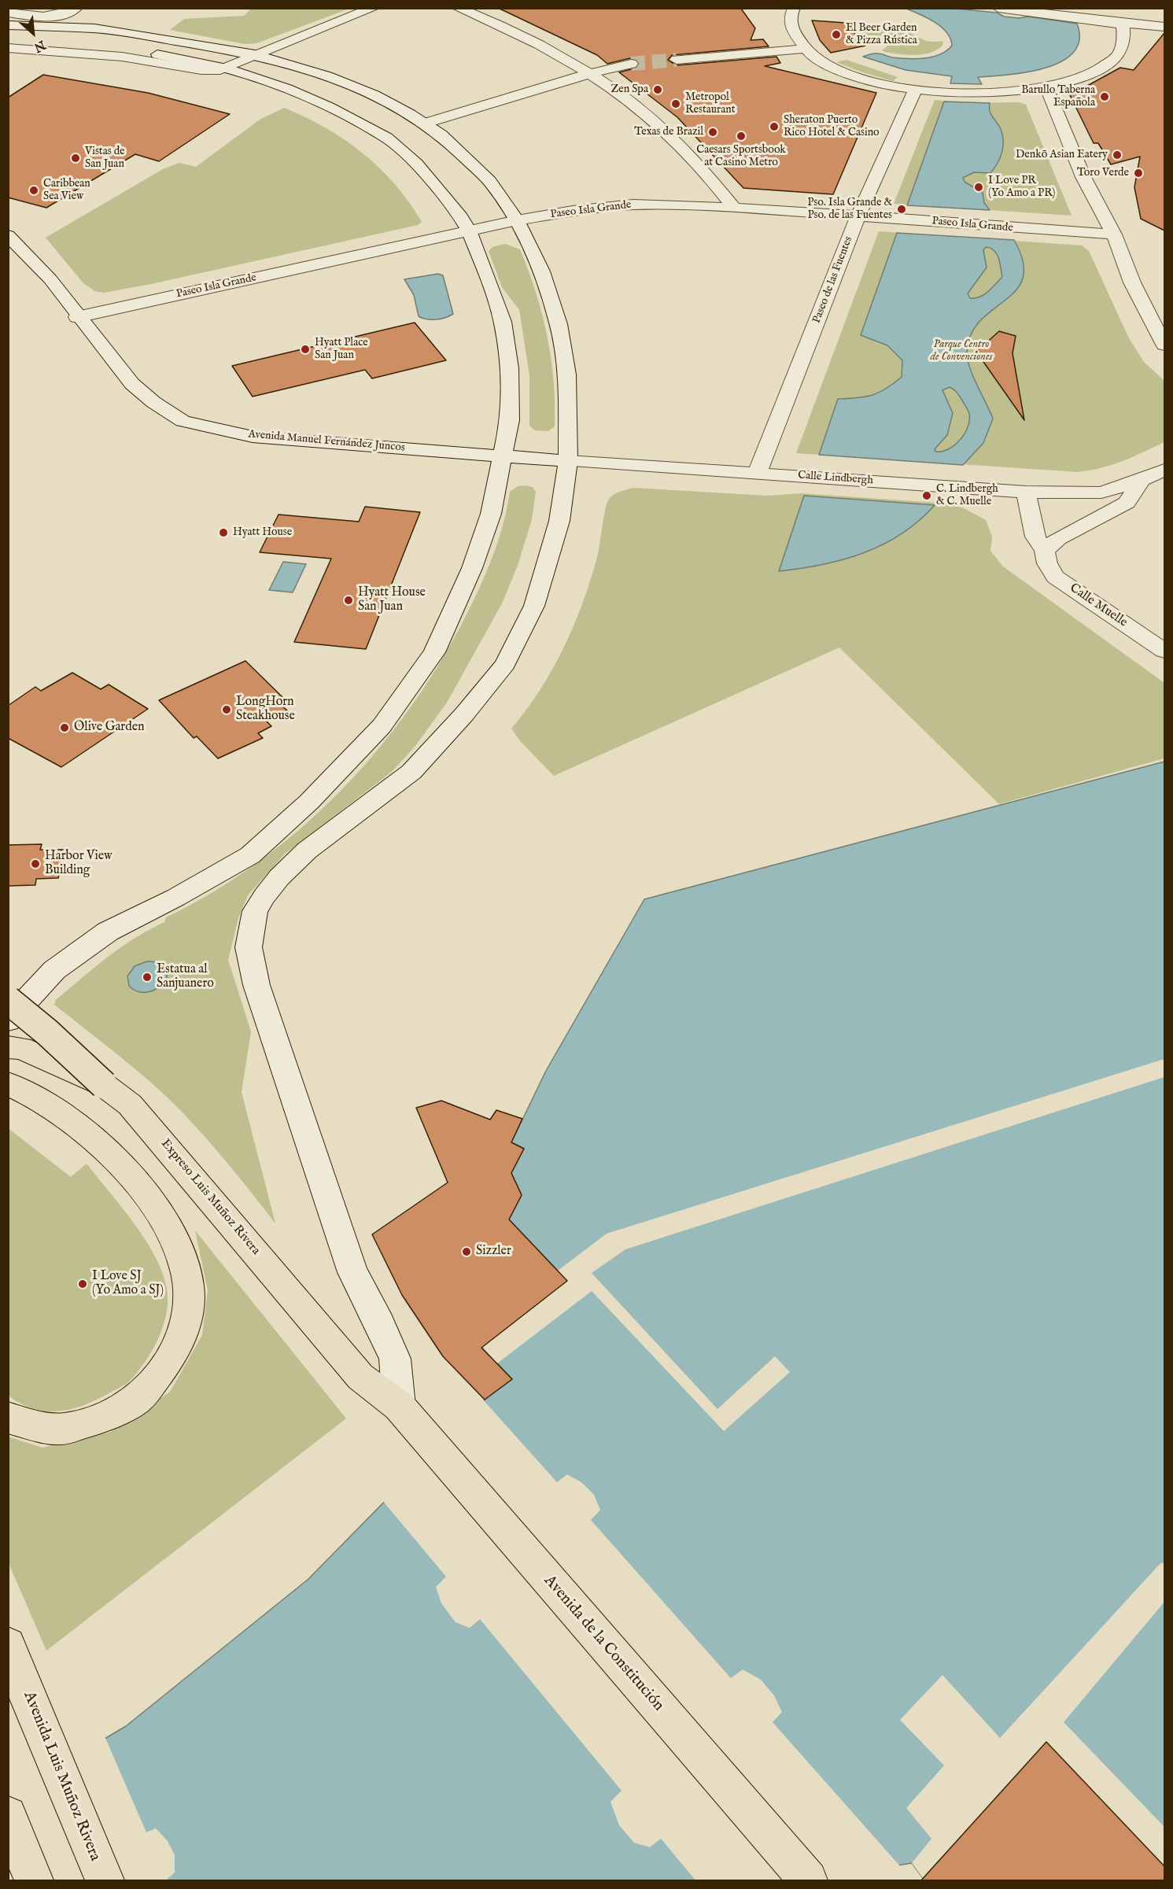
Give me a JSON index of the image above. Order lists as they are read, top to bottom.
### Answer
{
  "streets": {
    "main road": ["Expreso Luis Muñoz Rivera", "Avenida de la Constitución", "Avenida Luis Muñoz Rivera"],
    "street": [
      "Paseo Isla Grande",
      "Paseo de las Fuentes",
      "Avenida Manuel Fernández Juncos",
      "Calle Lindbergh",
      "Calle Muelle"
    ]
  },
  "crossings": [
    ["Paseo Isla Grande", "Paseo de las Fuentes"],
    ["Paseo Isla Grande", "Avenida Manuel Fernández Juncos"],
    ["Paseo de las Fuentes", "Calle Lindbergh"],
    ["Avenida Manuel Fernández Juncos", "Calle Lindbergh"],
    ["Calle Lindbergh", "Calle Muelle"],
    ["Expreso Luis Muñoz Rivera", "Avenida de la Constitución"]
  ],
  "parks": ["Parque Centro de Convenciones"],
  "places": [
    "El Beer Garden & Pizza Rústica",
    "Zen Spa",
    "Barullo Taberna Española",
    "Metropol Restaurant",
    "Sheraton Puerto Rico Hotel & Casino",
    "Texas de Brazil",
    "Caesars Sportsbook at Casino Metro",
    "Denkō Asian Eatery",
    "Vistas de San Juan",
    "Toro Verde",
    "I Love PR (Yo Amo a PR)",
    "Caribbean Sea View",
    "Pso. Isla Grande & Pso. de las Fuentes",
    "Hyatt Place San Juan",
    "C. Lindbergh & C. Muelle",
    "Hyatt House",
    "Hyatt House San Juan",
    "LongHorn Steakhouse",
    "Olive Garden",
    "Harbor View Building",
    "Estatua al Sanjuanero",
    "Sizzler",
    "I Love SJ (Yo Amo a SJ)"
  ],
  "north": "bottom right"
}
